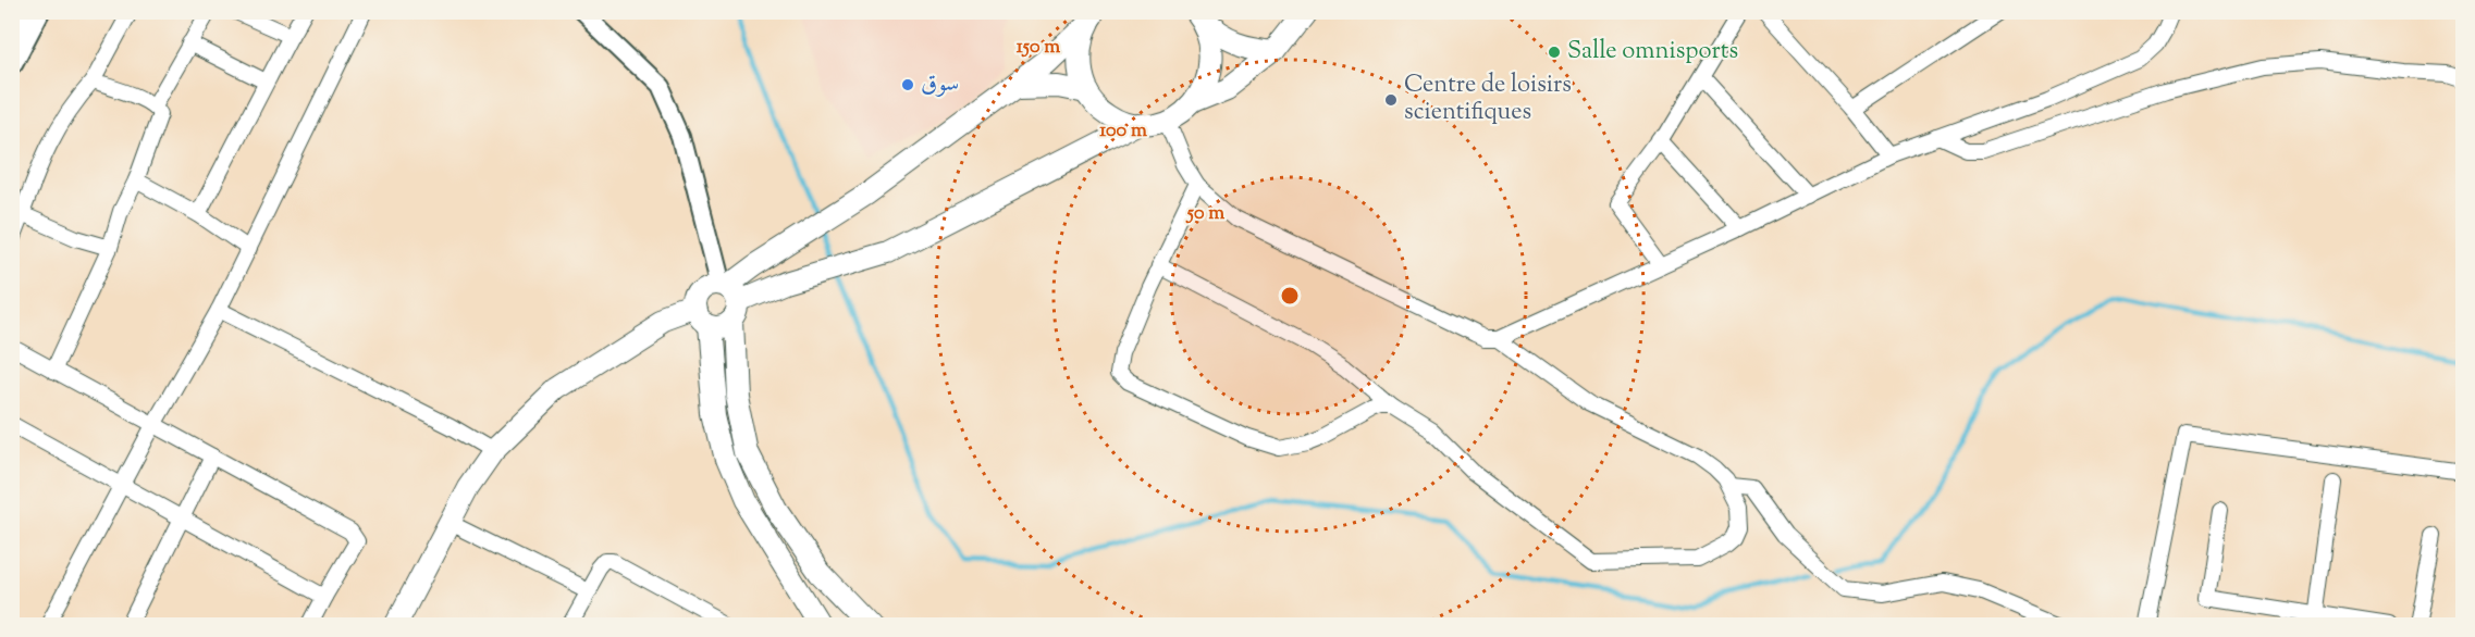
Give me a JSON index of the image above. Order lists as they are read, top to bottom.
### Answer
{
  "places": ["Salle omnisports", "سوق", "Centre de loisirs scientifiques"],
  "rings": ["150 m", "100 m", "50 m"]
}
